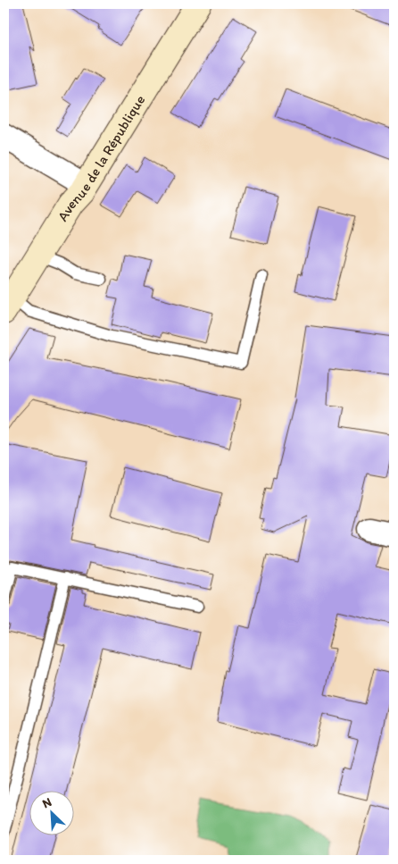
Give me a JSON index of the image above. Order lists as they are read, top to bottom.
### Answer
{
  "streets": {
    "main road": ["Avenue de la République"]
  },
  "north": "top left"
}
